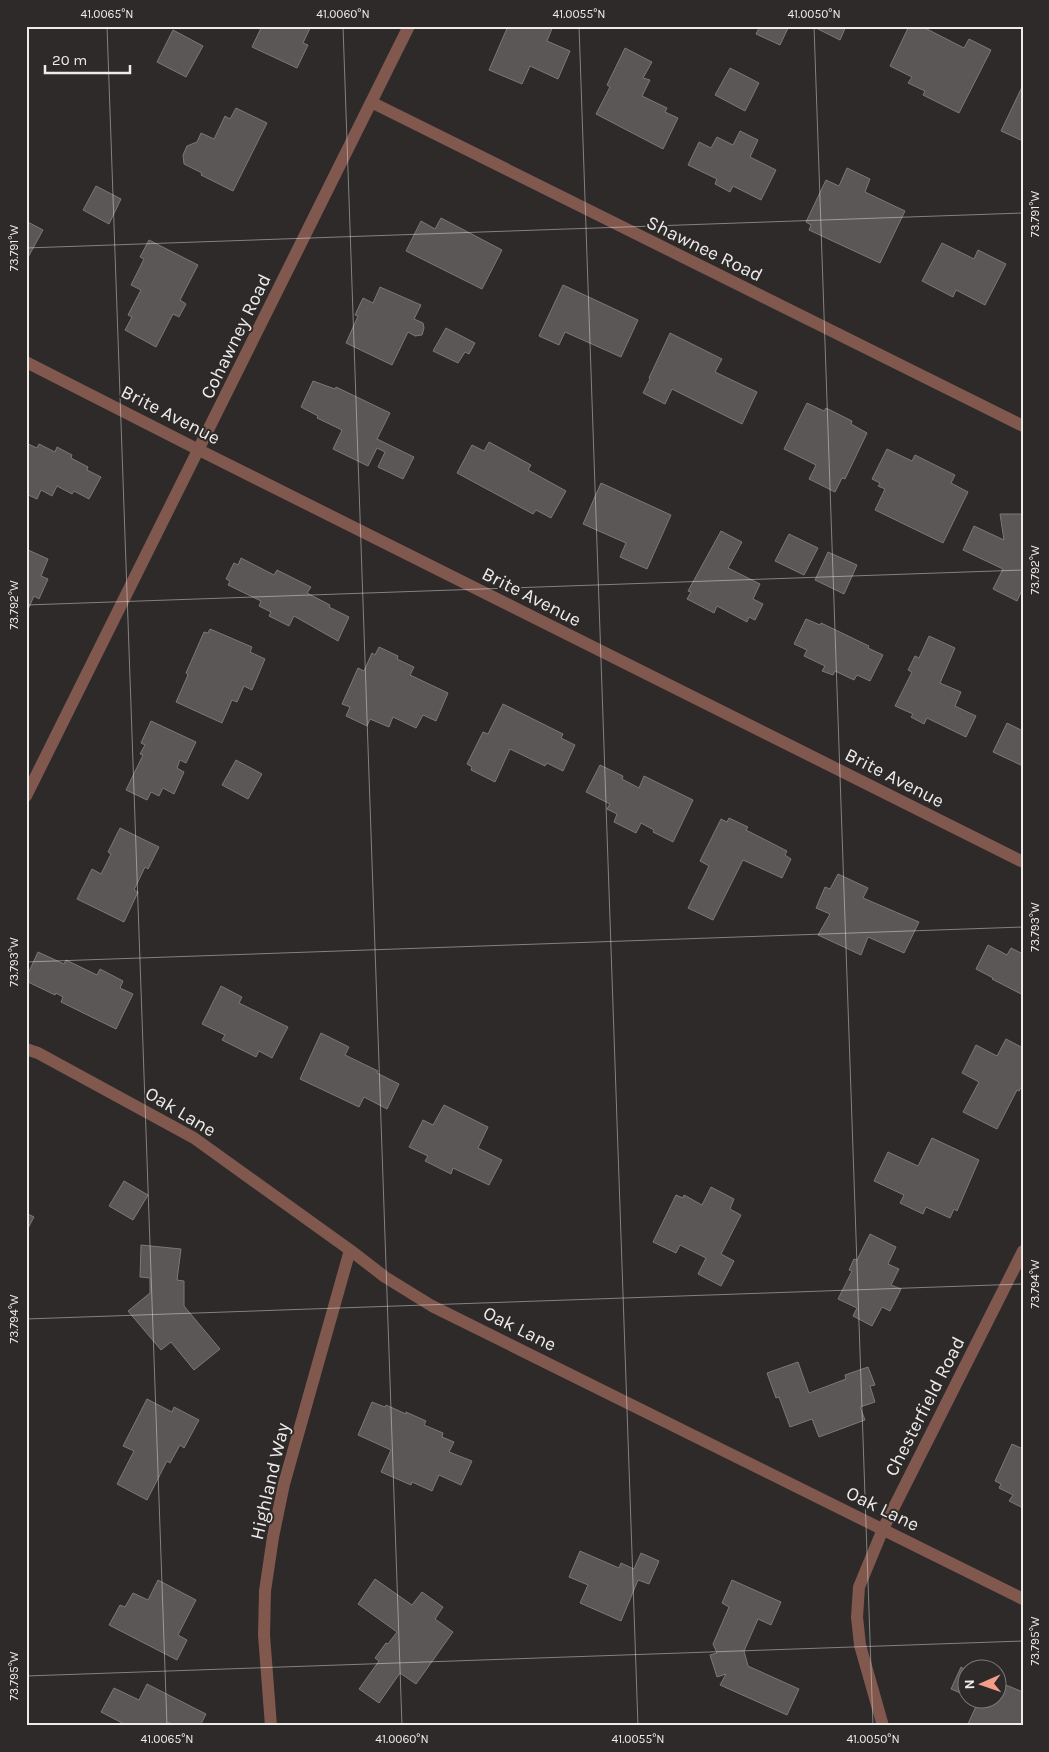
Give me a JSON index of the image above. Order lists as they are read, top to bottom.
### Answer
{
  "streets": {
    "street": [
      "Shawnee Road",
      "Cohawney Road",
      "Brite Avenue",
      "Oak Lane",
      "Chesterfield Road",
      "Highland Way"
    ]
  },
  "crossings": [
    ["Shawnee Road", "Cohawney Road"],
    ["Cohawney Road", "Brite Avenue"],
    ["Oak Lane", "Chesterfield Road"],
    ["Oak Lane", "Highland Way"]
  ],
  "scale_bar": "20 m",
  "north": "left",
  "coordinates": [
    "41.0065°N",
    "41.0060°N",
    "41.0055°N",
    "41.0050°N",
    "73.791°W",
    "73.792°W",
    "73.793°W",
    "73.794°W",
    "73.795°W"
  ]
}
